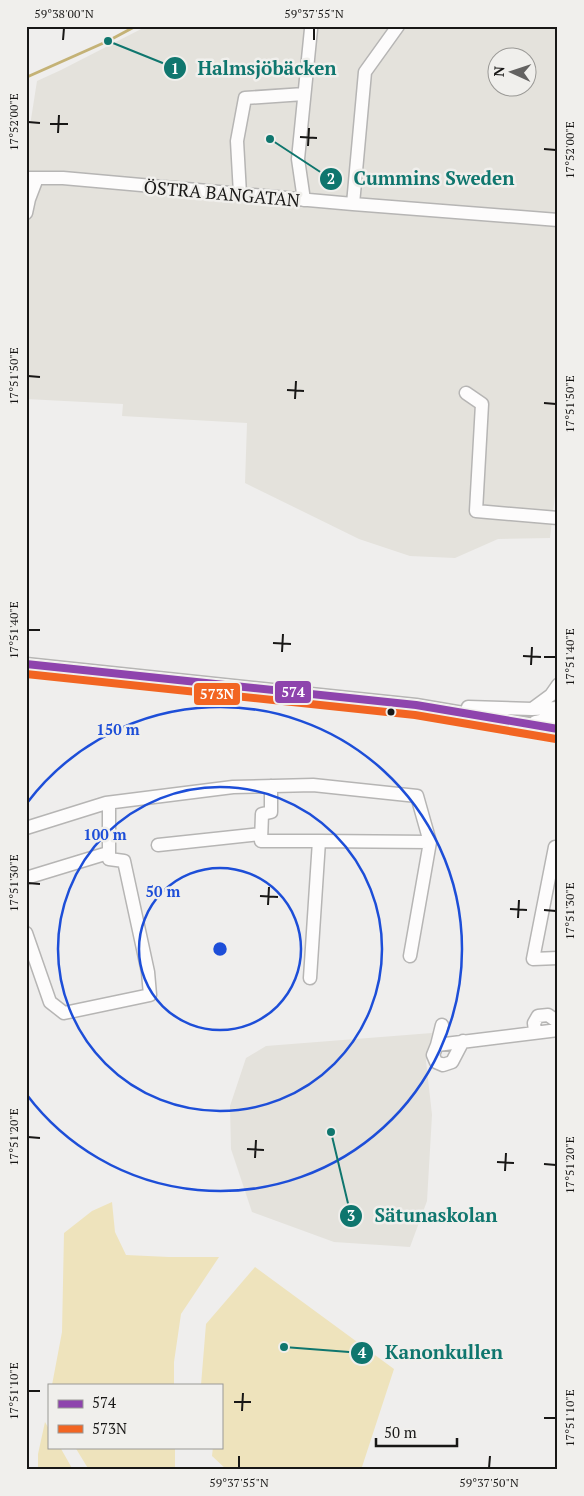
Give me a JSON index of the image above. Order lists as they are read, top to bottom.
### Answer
{
  "streets": {
    "street": ["ÖSTRA BANGATAN"]
  },
  "places": [
    "Halmsjöbäcken",
    "Cummins Sweden",
    "Sätunaskolan",
    "Kanonkullen"
  ],
  "lines": ["transit line 574", "transit line 573N"],
  "legend": ["574", "573N"],
  "scale_bar": "50 m",
  "north": "left",
  "coordinates": [
    "59°38'00\"N",
    "59°37'55\"N",
    "17°52'00\"E",
    "17°51'50\"E",
    "17°51'40\"E",
    "17°51'30\"E",
    "17°51'20\"E",
    "17°51'10\"E",
    "59°37'50\"N"
  ],
  "rings": ["150 m", "100 m", "50 m"]
}
